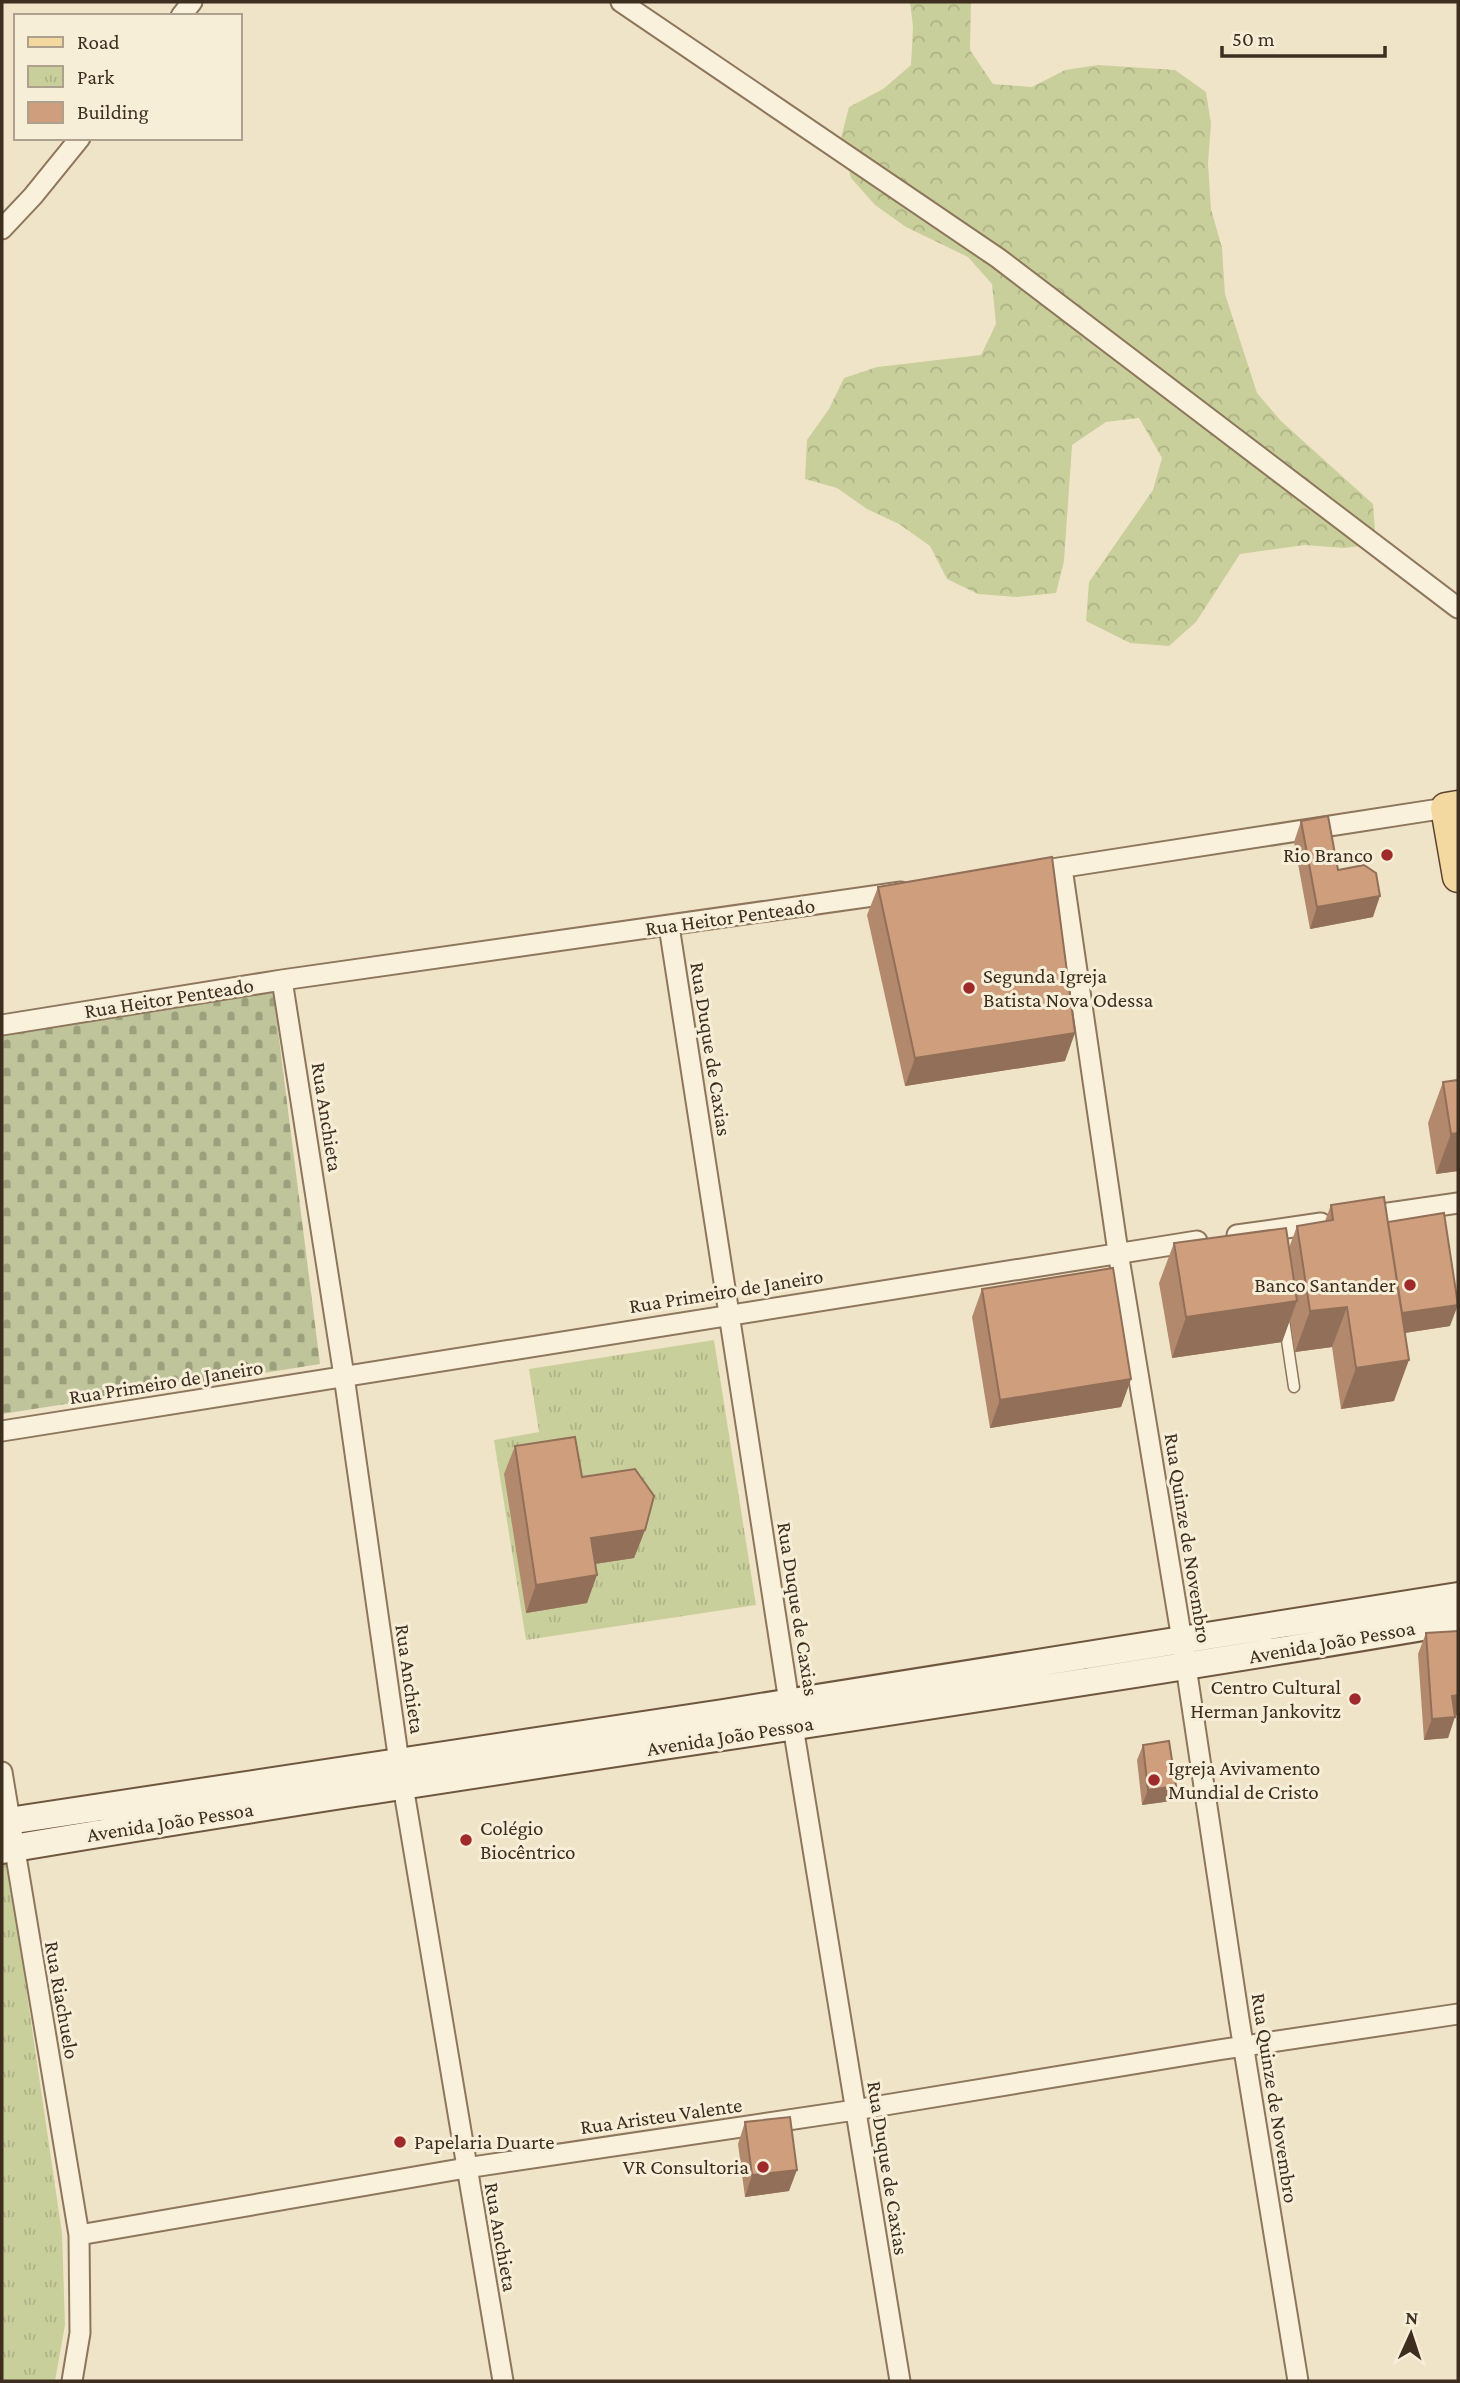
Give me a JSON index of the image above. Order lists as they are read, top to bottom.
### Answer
{
  "streets": {
    "main road": ["Avenida João Pessoa"],
    "street": [
      "Rua Heitor Penteado",
      "Rua Duque de Caxias",
      "Rua Anchieta",
      "Rua Primeiro de Janeiro",
      "Rua Quinze de Novembro",
      "Rua Riachuelo",
      "Rua Aristeu Valente"
    ]
  },
  "crossings": [
    ["Rua Heitor Penteado", "Rua Duque de Caxias"],
    ["Rua Heitor Penteado", "Rua Anchieta"],
    ["Rua Duque de Caxias", "Rua Primeiro de Janeiro"],
    ["Rua Duque de Caxias", "Avenida João Pessoa"],
    ["Rua Duque de Caxias", "Rua Aristeu Valente"],
    ["Rua Anchieta", "Rua Primeiro de Janeiro"],
    ["Rua Anchieta", "Avenida João Pessoa"],
    ["Rua Anchieta", "Rua Aristeu Valente"],
    ["Rua Primeiro de Janeiro", "Rua Quinze de Novembro"],
    ["Rua Quinze de Novembro", "Avenida João Pessoa"],
    ["Rua Quinze de Novembro", "Rua Aristeu Valente"],
    ["Avenida João Pessoa", "Rua Riachuelo"],
    ["Rua Riachuelo", "Rua Aristeu Valente"]
  ],
  "places": [
    "Rio Branco",
    "Segunda Igreja Batista Nova Odessa",
    "Banco Santander",
    "Centro Cultural Herman Jankovitz",
    "Igreja Avivamento Mundial de Cristo",
    "Colégio Biocêntrico",
    "Papelaria Duarte",
    "VR Consultoria"
  ],
  "legend": ["Road", "Park", "Building"],
  "scale_bar": "50 m",
  "north": "top"
}
